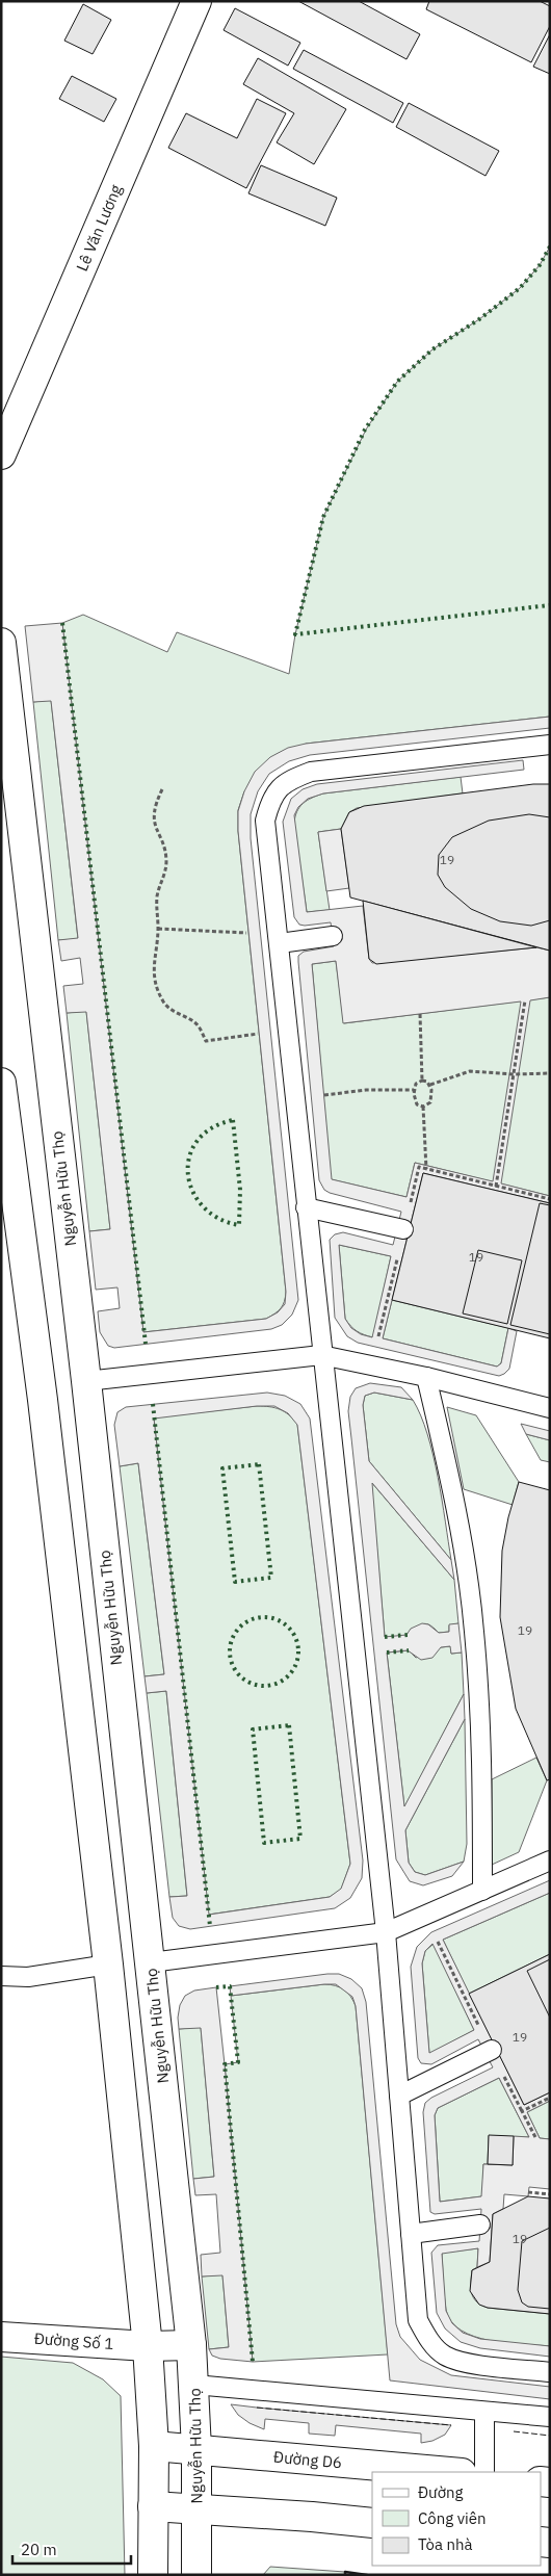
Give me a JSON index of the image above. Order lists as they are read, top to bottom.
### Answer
{
  "streets": {
    "main road": [
      "Lê Văn Lương",
      "Nguyễn Hữu Thọ",
      "Đường Số 1",
      "Đường D6"
    ]
  },
  "crossings": [
    ["Nguyễn Hữu Thọ", "Đường Số 1"],
    ["Nguyễn Hữu Thọ", "Đường D6"]
  ],
  "house_numbers": [
    "19",
    "19",
    "19",
    "19",
    "19"
  ],
  "legend": ["Đường", "Công viên", "Tòa nhà"],
  "scale_bar": "20 m"
}
